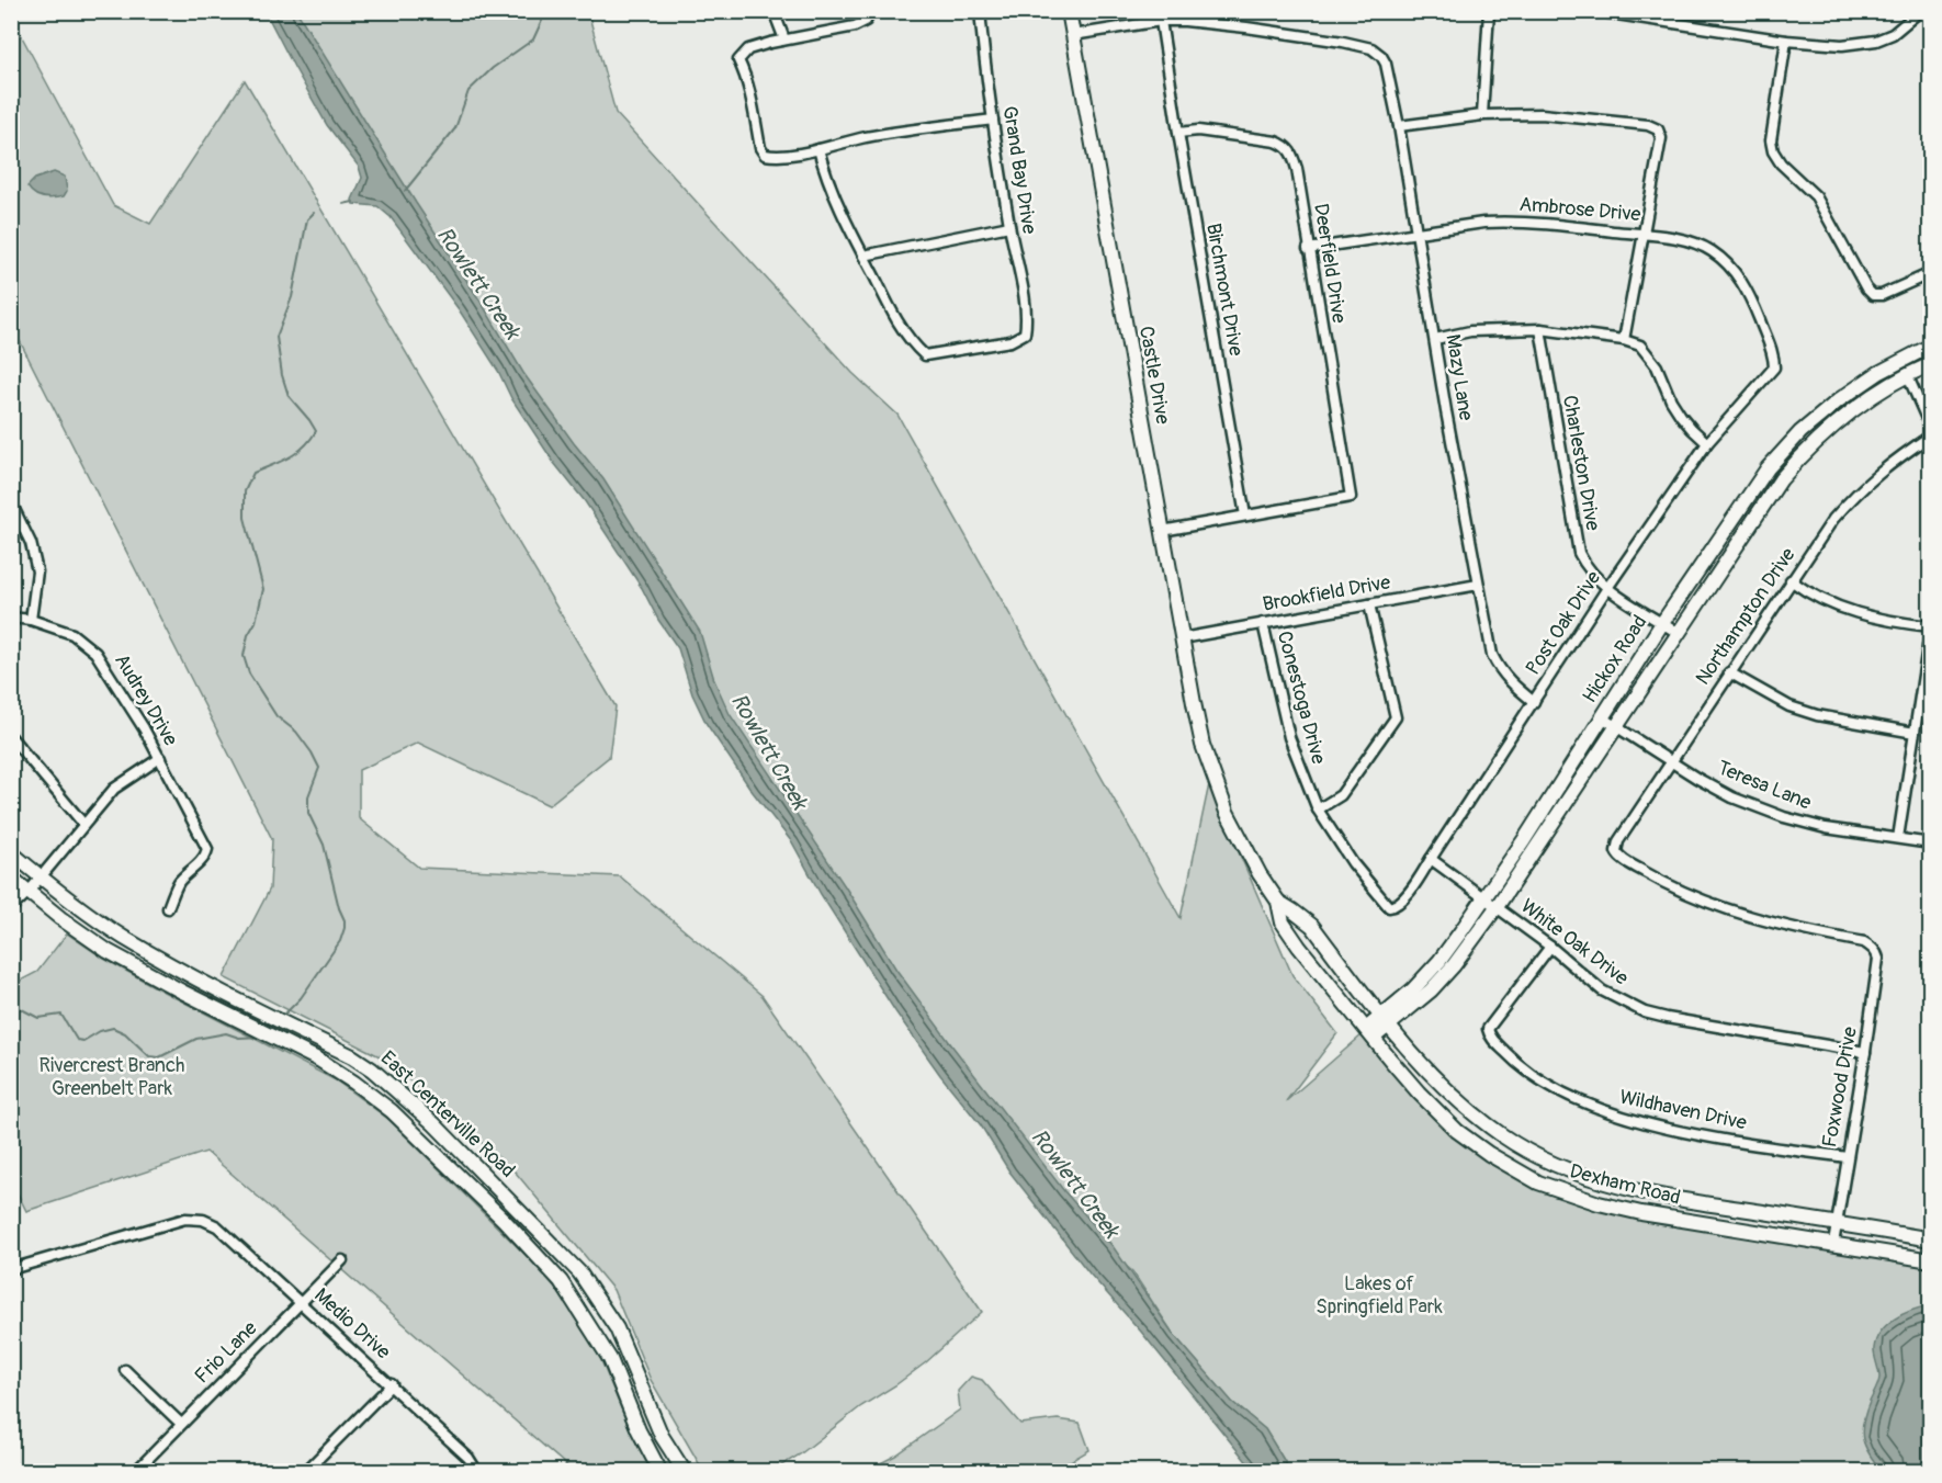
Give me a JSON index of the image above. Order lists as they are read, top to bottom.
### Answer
{
  "streets": {
    "street": [
      "Grand Bay Drive",
      "Ambrose Drive",
      "Deerfield Drive",
      "Birchmont Drive",
      "Castle Drive",
      "Mazy Lane",
      "Charleston Drive",
      "Brookfield Drive",
      "Northampton Drive",
      "Post Oak Drive",
      "Hickox Road",
      "Conestoga Drive",
      "Audrey Drive",
      "Teresa Lane",
      "White Oak Drive",
      "Foxwood Drive",
      "Wildhaven Drive",
      "East Centerville Road",
      "Dexham Road",
      "Medio Drive",
      "Frio Lane"
    ]
  },
  "crossings": [
    ["Ambrose Drive", "Deerfield Drive"],
    ["Ambrose Drive", "Mazy Lane"],
    ["Ambrose Drive", "Post Oak Drive"],
    ["Deerfield Drive", "Birchmont Drive"],
    ["Birchmont Drive", "Mazy Lane"],
    ["Castle Drive", "Brookfield Drive"],
    ["Castle Drive", "Dexham Road"],
    ["Mazy Lane", "Brookfield Drive"],
    ["Mazy Lane", "Post Oak Drive"],
    ["Charleston Drive", "Post Oak Drive"],
    ["Charleston Drive", "Hickox Road"],
    ["Brookfield Drive", "Conestoga Drive"],
    ["Northampton Drive", "Teresa Lane"],
    ["Northampton Drive", "Foxwood Drive"],
    ["Post Oak Drive", "Conestoga Drive"],
    ["Post Oak Drive", "White Oak Drive"],
    ["Hickox Road", "Teresa Lane"],
    ["Hickox Road", "White Oak Drive"],
    ["Hickox Road", "Dexham Road"],
    ["White Oak Drive", "Foxwood Drive"],
    ["White Oak Drive", "Wildhaven Drive"],
    ["Foxwood Drive", "Wildhaven Drive"],
    ["Foxwood Drive", "Dexham Road"],
    ["Medio Drive", "Frio Lane"]
  ],
  "water": ["Rowlett Creek"],
  "parks": ["Rivercrest Branch Greenbelt Park", "Lakes of Springfield Park"]
}
